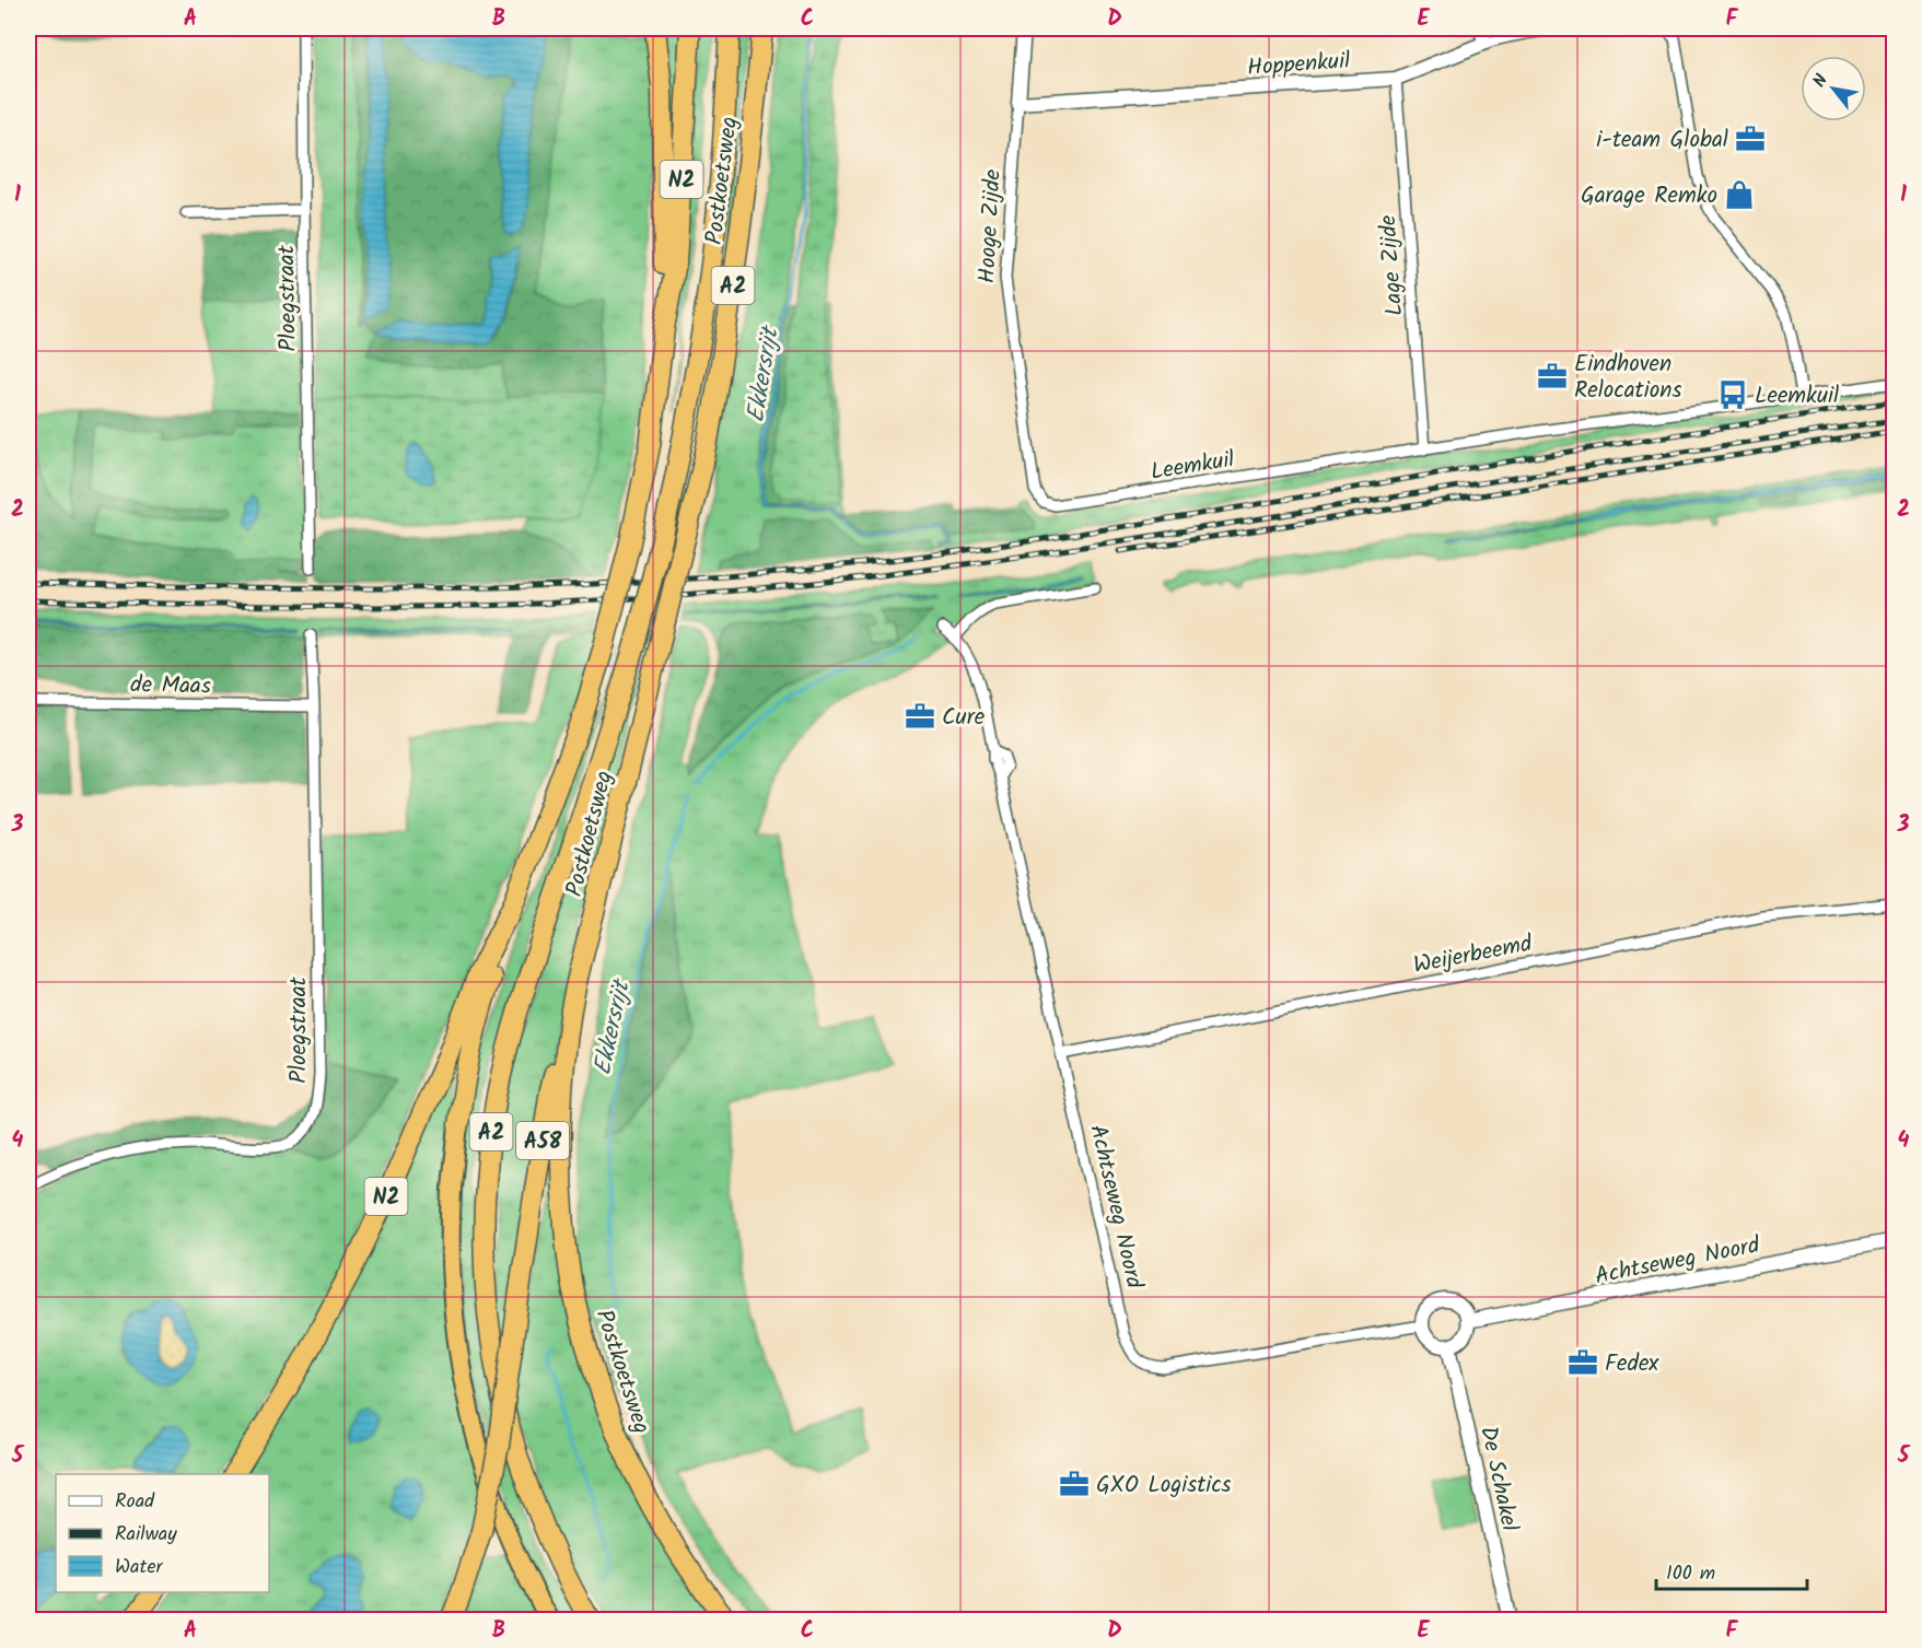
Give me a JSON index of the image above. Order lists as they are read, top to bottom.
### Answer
{
  "streets": {
    "highway": [
      "N2",
      "Postkoetsweg",
      "A2",
      "A58"
    ],
    "street": [
      "Hoppenkuil",
      "Hooge Zijde",
      "Lage Zijde",
      "Ploegstraat",
      "Leemkuil",
      "de Maas",
      "Weijerbeemd",
      "Achtseweg Noord",
      "De Schakel"
    ]
  },
  "crossings": [
    ["Hoppenkuil", "Hooge Zijde"],
    ["Hoppenkuil", "Lage Zijde"],
    ["N2", "Postkoetsweg"],
    ["Postkoetsweg", "A58"],
    ["Hooge Zijde", "Leemkuil"],
    ["Lage Zijde", "Leemkuil"],
    ["Ploegstraat", "de Maas"],
    ["Weijerbeemd", "Achtseweg Noord"],
    ["Achtseweg Noord", "De Schakel"]
  ],
  "water": ["Ekkersrijt"],
  "places": {
    "office": [
      "i-team Global",
      "Eindhoven Relocations",
      "Cure",
      "Fedex",
      "GXO Logistics"
    ],
    "shop": ["Garage Remko"],
    "bus stop": ["Leemkuil"]
  },
  "legend": ["Road", "Railway", "Water"],
  "scale_bar": "100 m",
  "north": "top left",
  "grid": {
    "columns": [
      "A",
      "B",
      "C",
      "D",
      "E",
      "F"
    ],
    "rows": [
      "1",
      "2",
      "3",
      "4",
      "5"
    ]
  }
}
